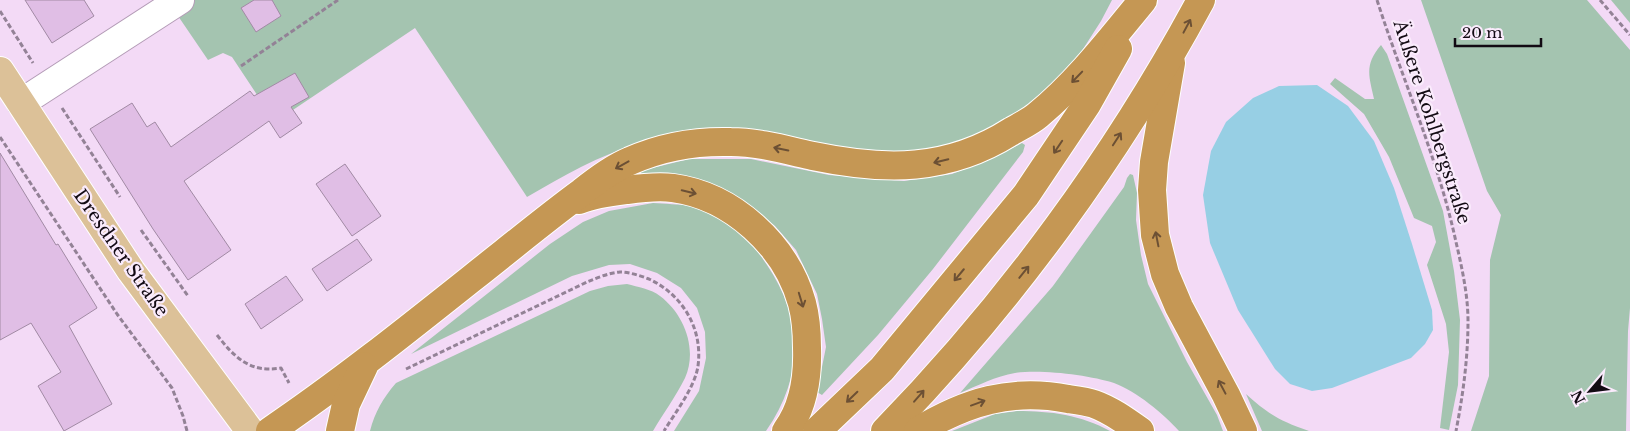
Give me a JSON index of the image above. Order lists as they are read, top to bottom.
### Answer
{
  "streets": {
    "main road": ["Dresdner Straße"],
    "path": ["Äußere Kohlbergstraße"]
  },
  "scale_bar": "20 m",
  "north": "bottom left"
}
